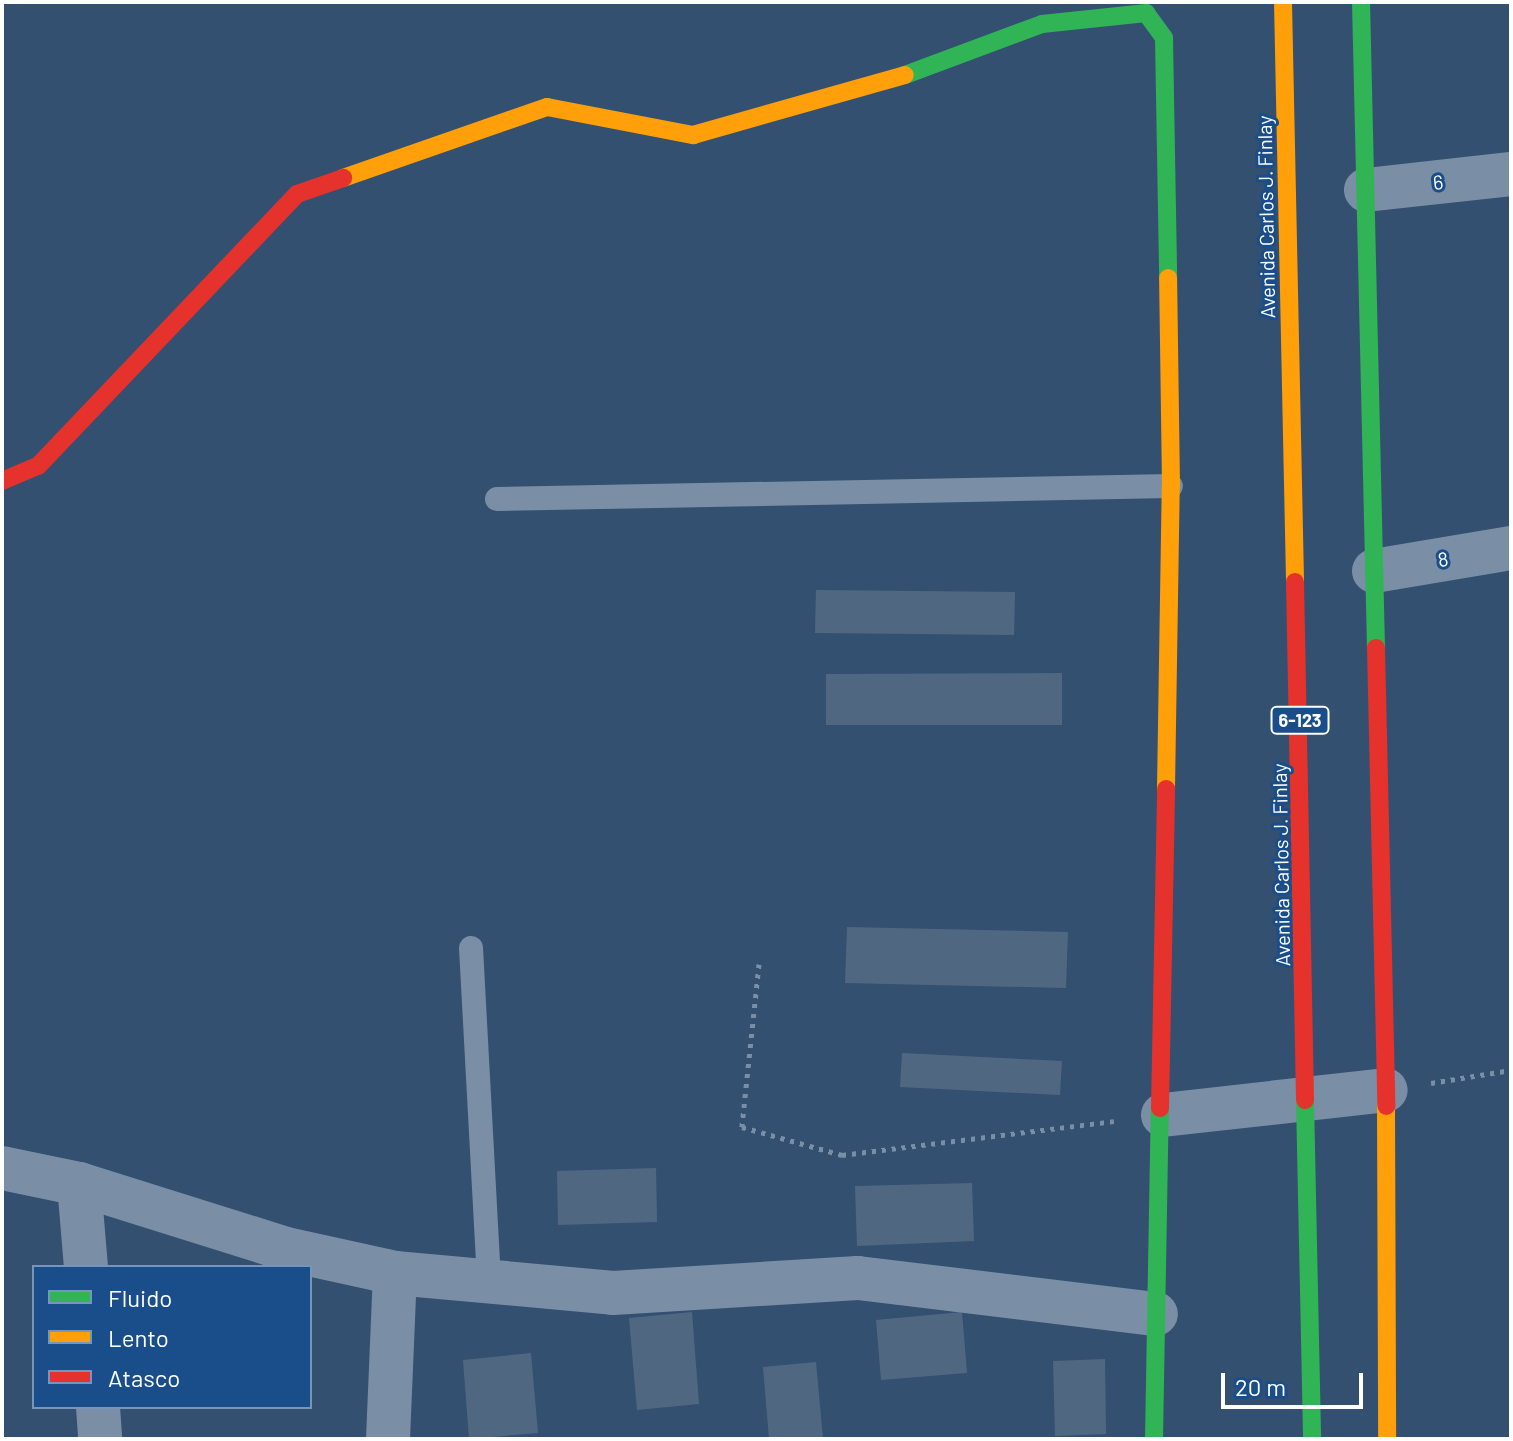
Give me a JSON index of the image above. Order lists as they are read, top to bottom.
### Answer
{
  "streets": {
    "main road": ["Avenida Carlos J. Finlay", "6-123"],
    "street": ["6", "8"]
  },
  "legend": ["Fluido", "Lento", "Atasco"],
  "scale_bar": "20 m"
}
